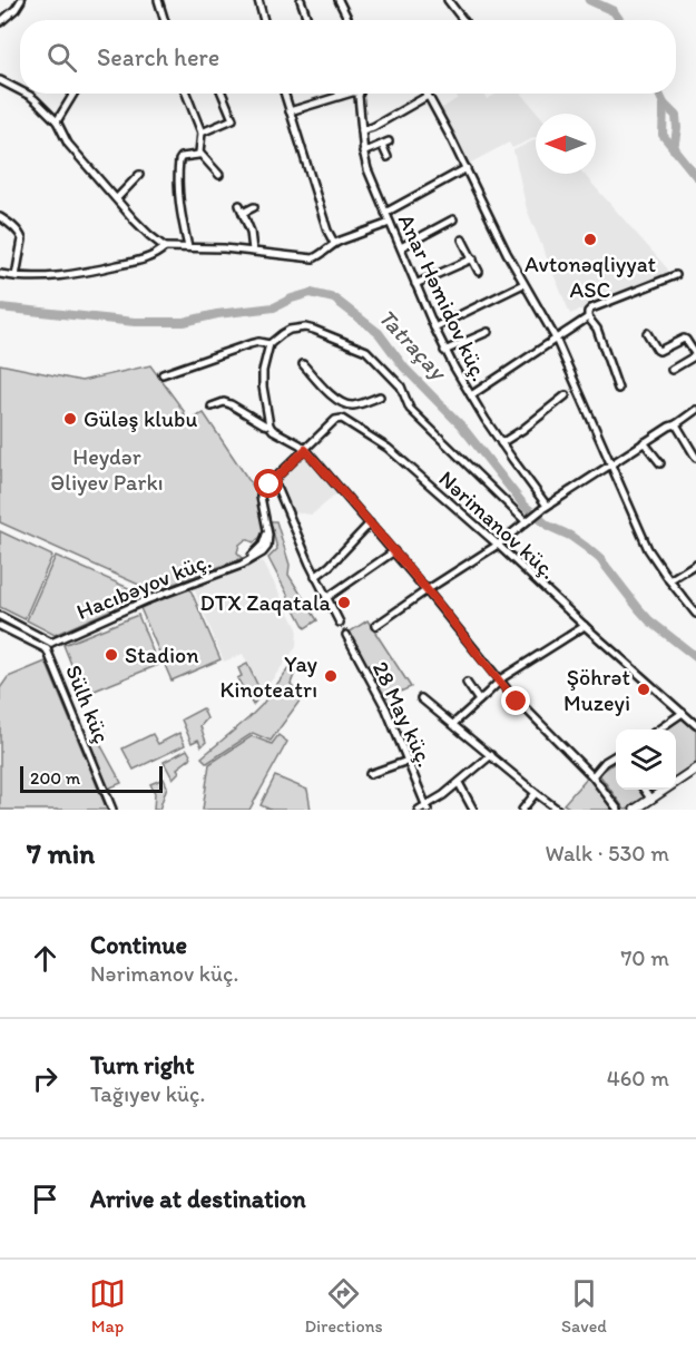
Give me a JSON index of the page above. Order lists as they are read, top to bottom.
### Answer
{
  "streets": {
    "street": [
      "Anar Həmidov küç.",
      "Nərimanov küç.",
      "Hacıbəyov küç.",
      "Sülh küç",
      "28 May küç."
    ]
  },
  "water": ["Tatraçay"],
  "parks": ["Heydər Əliyev Parkı"],
  "places": [
    "Avtonəqliyyat ASC",
    "Güləş klubu",
    "DTX Zaqatala",
    "Stadion",
    "Yay Kinoteatrı",
    "Şöhrət Muzeyi"
  ],
  "scale_bar": "200 m",
  "north": "left",
  "page": {
    "search": "Search here",
    "scale": "200 m",
    "heading": ["7 min", "Walk · 530 m"],
    "list": [
      ["Continue", "Nərimanov küç.", "70 m"],
      ["Turn right", "Tağıyev küç.", "460 m"],
      "Arrive at destination"
    ],
    "nav": ["Map", "Directions", "Saved"]
  }
}
